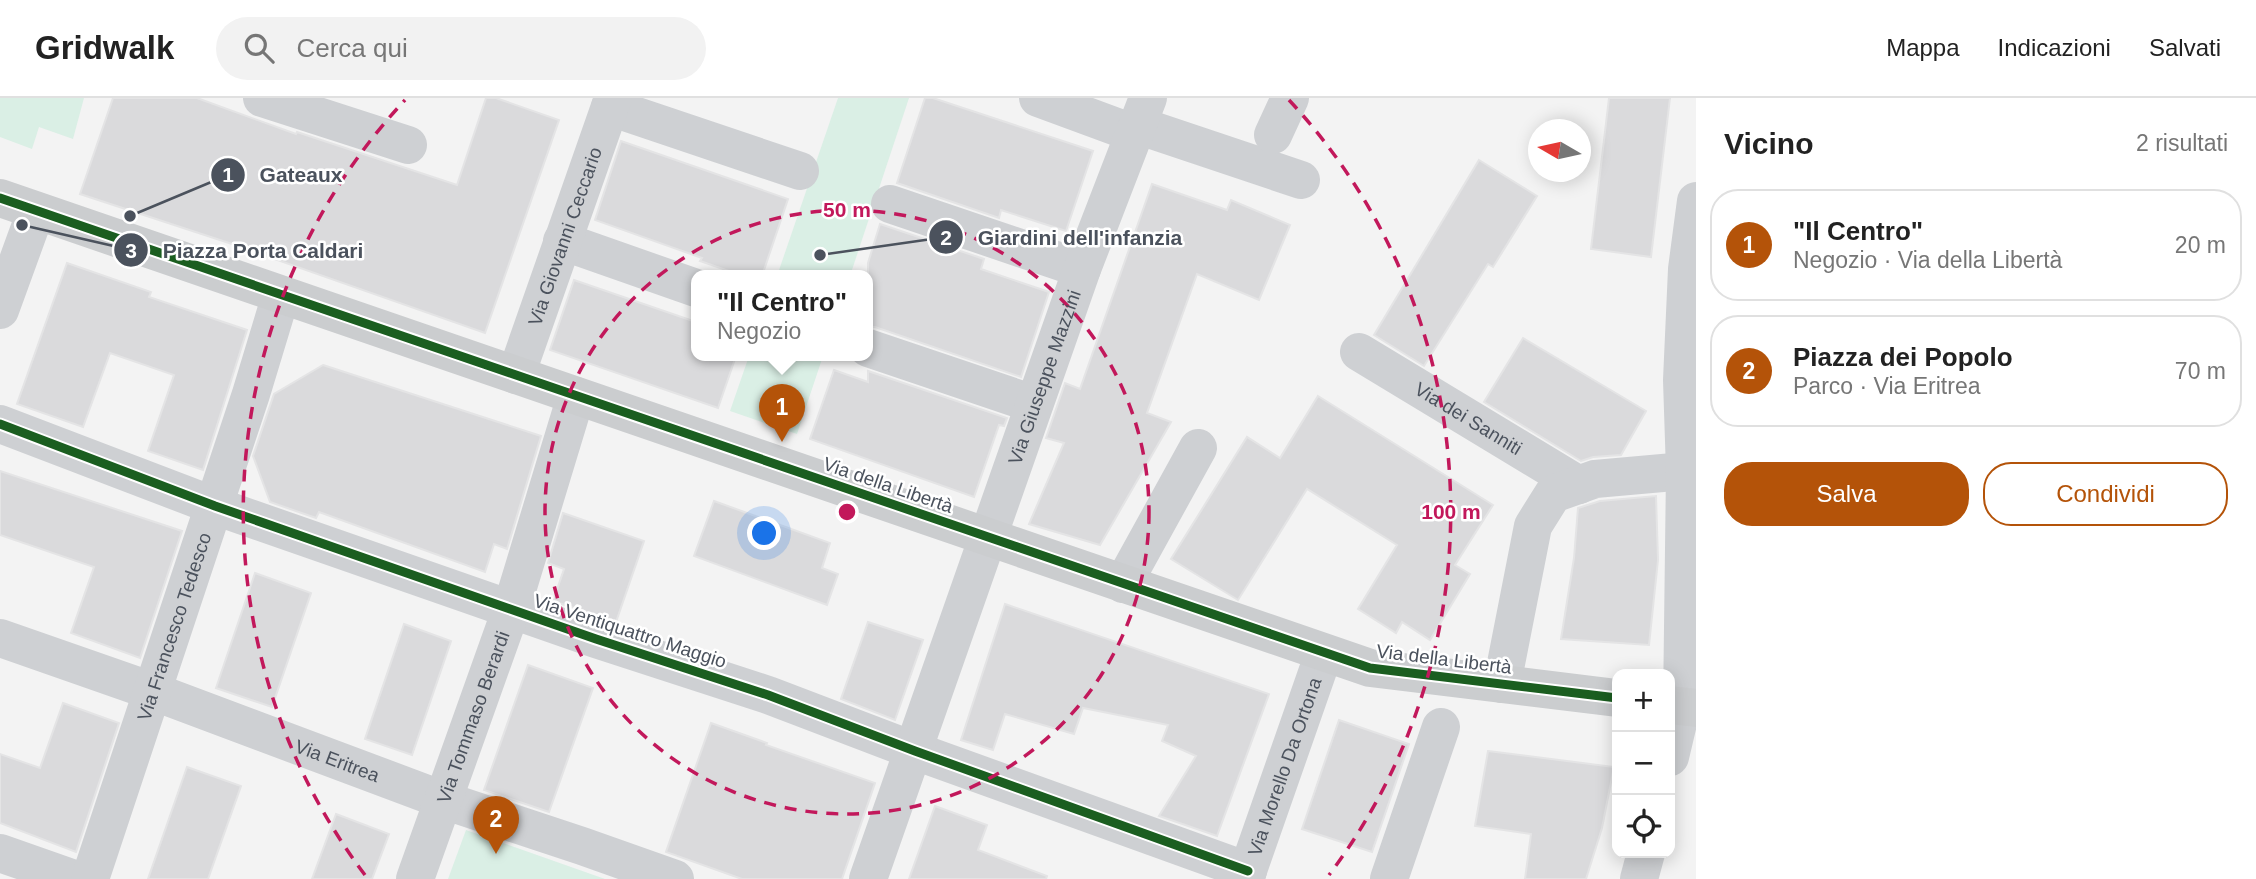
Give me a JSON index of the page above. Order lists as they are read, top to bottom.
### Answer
{
  "streets": {
    "main road": ["Via della Libertà"],
    "street": [
      "Via Giovanni Ceccario",
      "Via Giuseppe Mazzini",
      "Via dei Sanniti",
      "Via Francesco Tedesco",
      "Via Ventiquattro Maggio",
      "Via Tommaso Berardi",
      "Via Eritrea",
      "Via Morello Da Ortona"
    ]
  },
  "crossings": [
    ["Via Giovanni Ceccario", "Via della Libertà"],
    ["Via Giuseppe Mazzini", "Via della Libertà"],
    ["Via Giuseppe Mazzini", "Via Ventiquattro Maggio"],
    ["Via della Libertà", "Via Francesco Tedesco"],
    ["Via della Libertà", "Via Tommaso Berardi"],
    ["Via della Libertà", "Via Morello Da Ortona"],
    ["Via Francesco Tedesco", "Via Ventiquattro Maggio"],
    ["Via Francesco Tedesco", "Via Eritrea"],
    ["Via Ventiquattro Maggio", "Via Tommaso Berardi"],
    ["Via Ventiquattro Maggio", "Via Morello Da Ortona"],
    ["Via Tommaso Berardi", "Via Eritrea"]
  ],
  "places": ["Gateaux", "Piazza Porta Caldari", "Giardini dell'infanzia"],
  "north": "left",
  "page": {
    "header": "Gridwalk",
    "search": "Cerca qui",
    "nav": ["Mappa", "Indicazioni", "Salvati"],
    "heading": ["Vicino", "2 risultati"],
    "list": [
      {
        "mark": "1",
        "name": "\"Il Centro\"",
        "note": "Negozio · Via della Libertà",
        "value": "20 m"
      },
      {
        "mark": "2",
        "name": "Piazza dei Popolo",
        "note": "Parco · Via Eritrea",
        "value": "70 m"
      }
    ],
    "popup": ["\"Il Centro\"", "Negozio"],
    "pins": ["1", "2"],
    "buttons": ["Salva", "Condividi"],
    "map_buttons": ["+", "−"]
  },
  "rings": ["50 m", "100 m"]
}
